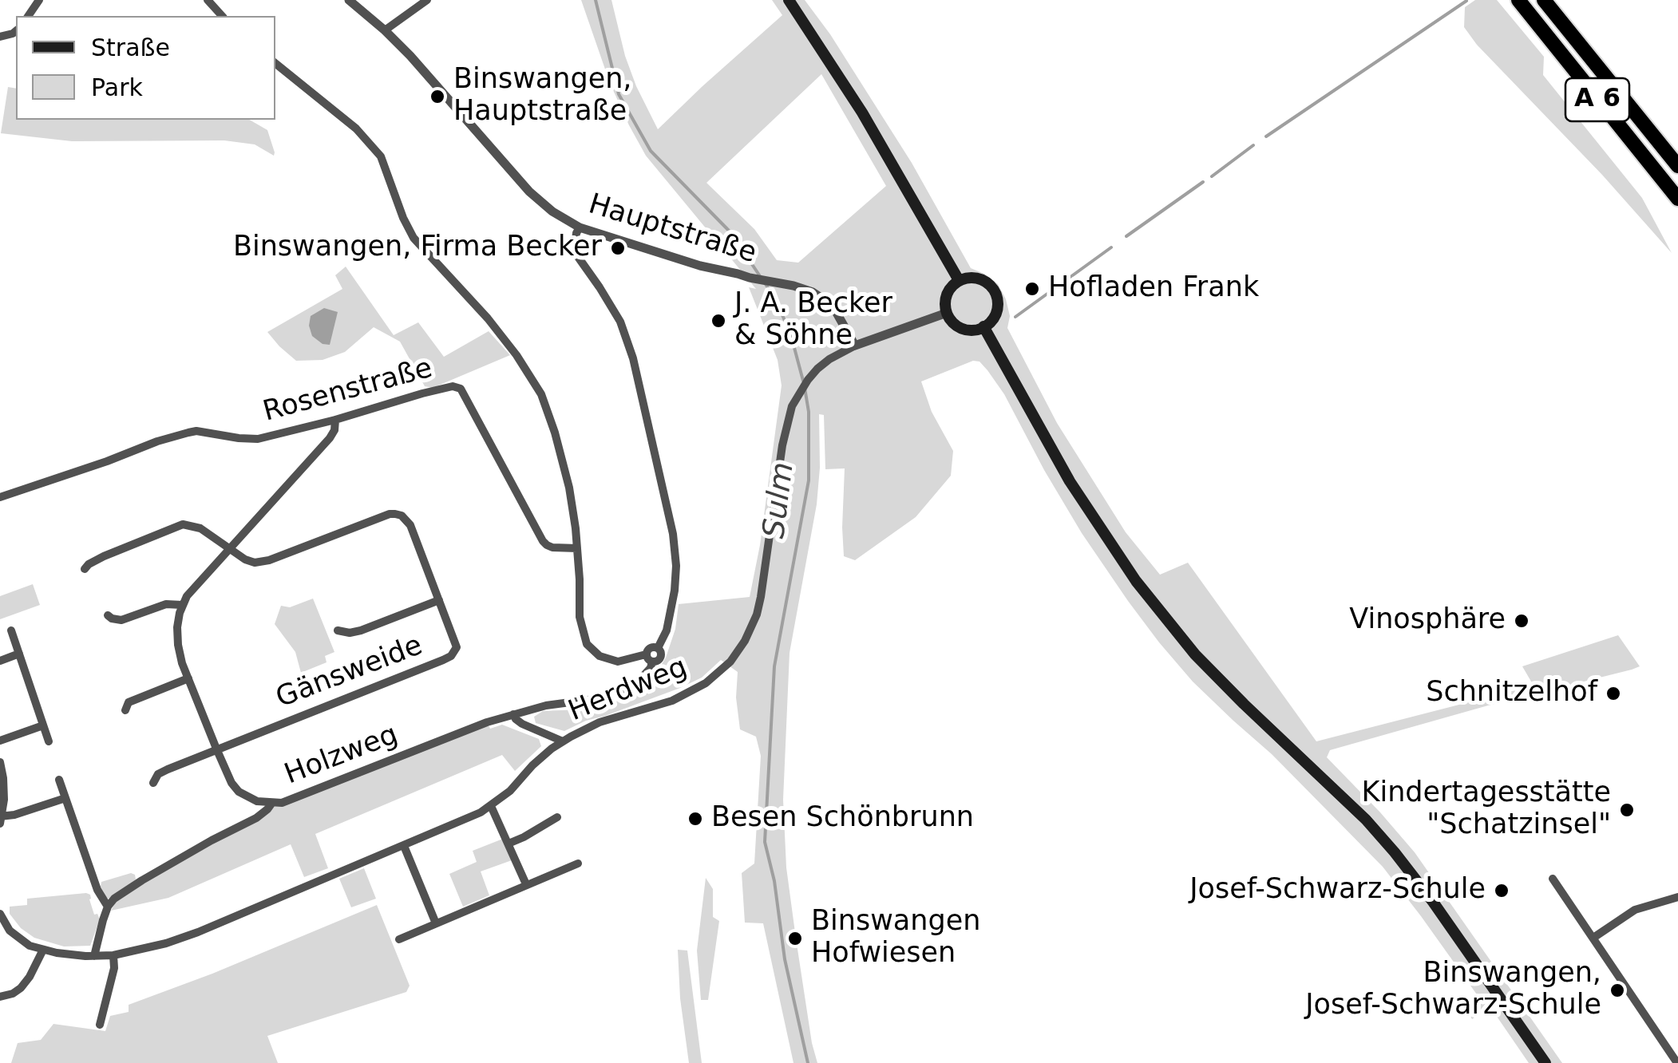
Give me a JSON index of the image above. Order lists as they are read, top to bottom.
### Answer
{
  "streets": {
    "highway": ["A 6"],
    "street": [
      "Hauptstraße",
      "Rosenstraße",
      "Gänsweide",
      "Herdweg",
      "Holzweg"
    ]
  },
  "crossings": [
    ["Hauptstraße", "Herdweg"],
    ["Hauptstraße", "Holzweg"],
    ["Herdweg", "Holzweg"]
  ],
  "water": ["Sulm"],
  "places": [
    "Binswangen, Hauptstraße",
    "Binswangen, Firma Becker",
    "Hofladen Frank",
    "J. A. Becker & Söhne",
    "Vinosphäre",
    "Schnitzelhof",
    "Kindertagesstätte \"Schatzinsel\"",
    "Besen Schönbrunn",
    "Josef-Schwarz-Schule",
    "Binswangen Hofwiesen",
    "Binswangen, Josef-Schwarz-Schule"
  ],
  "legend": ["Straße", "Park"]
}
